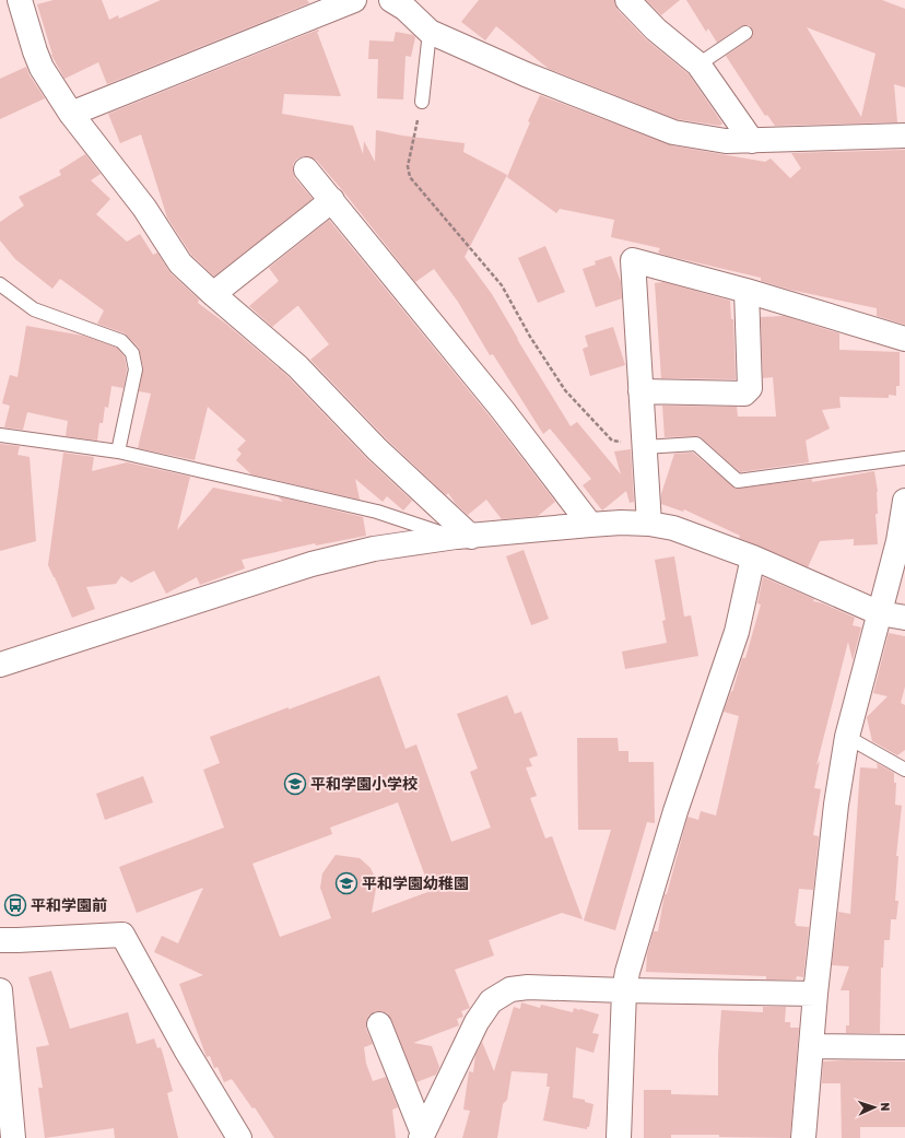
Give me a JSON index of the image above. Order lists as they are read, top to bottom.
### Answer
{
  "places": {
    "school or university": ["平和学園小学校", "平和学園幼稚園"],
    "bus stop": ["平和学園前"]
  },
  "north": "right"
}
